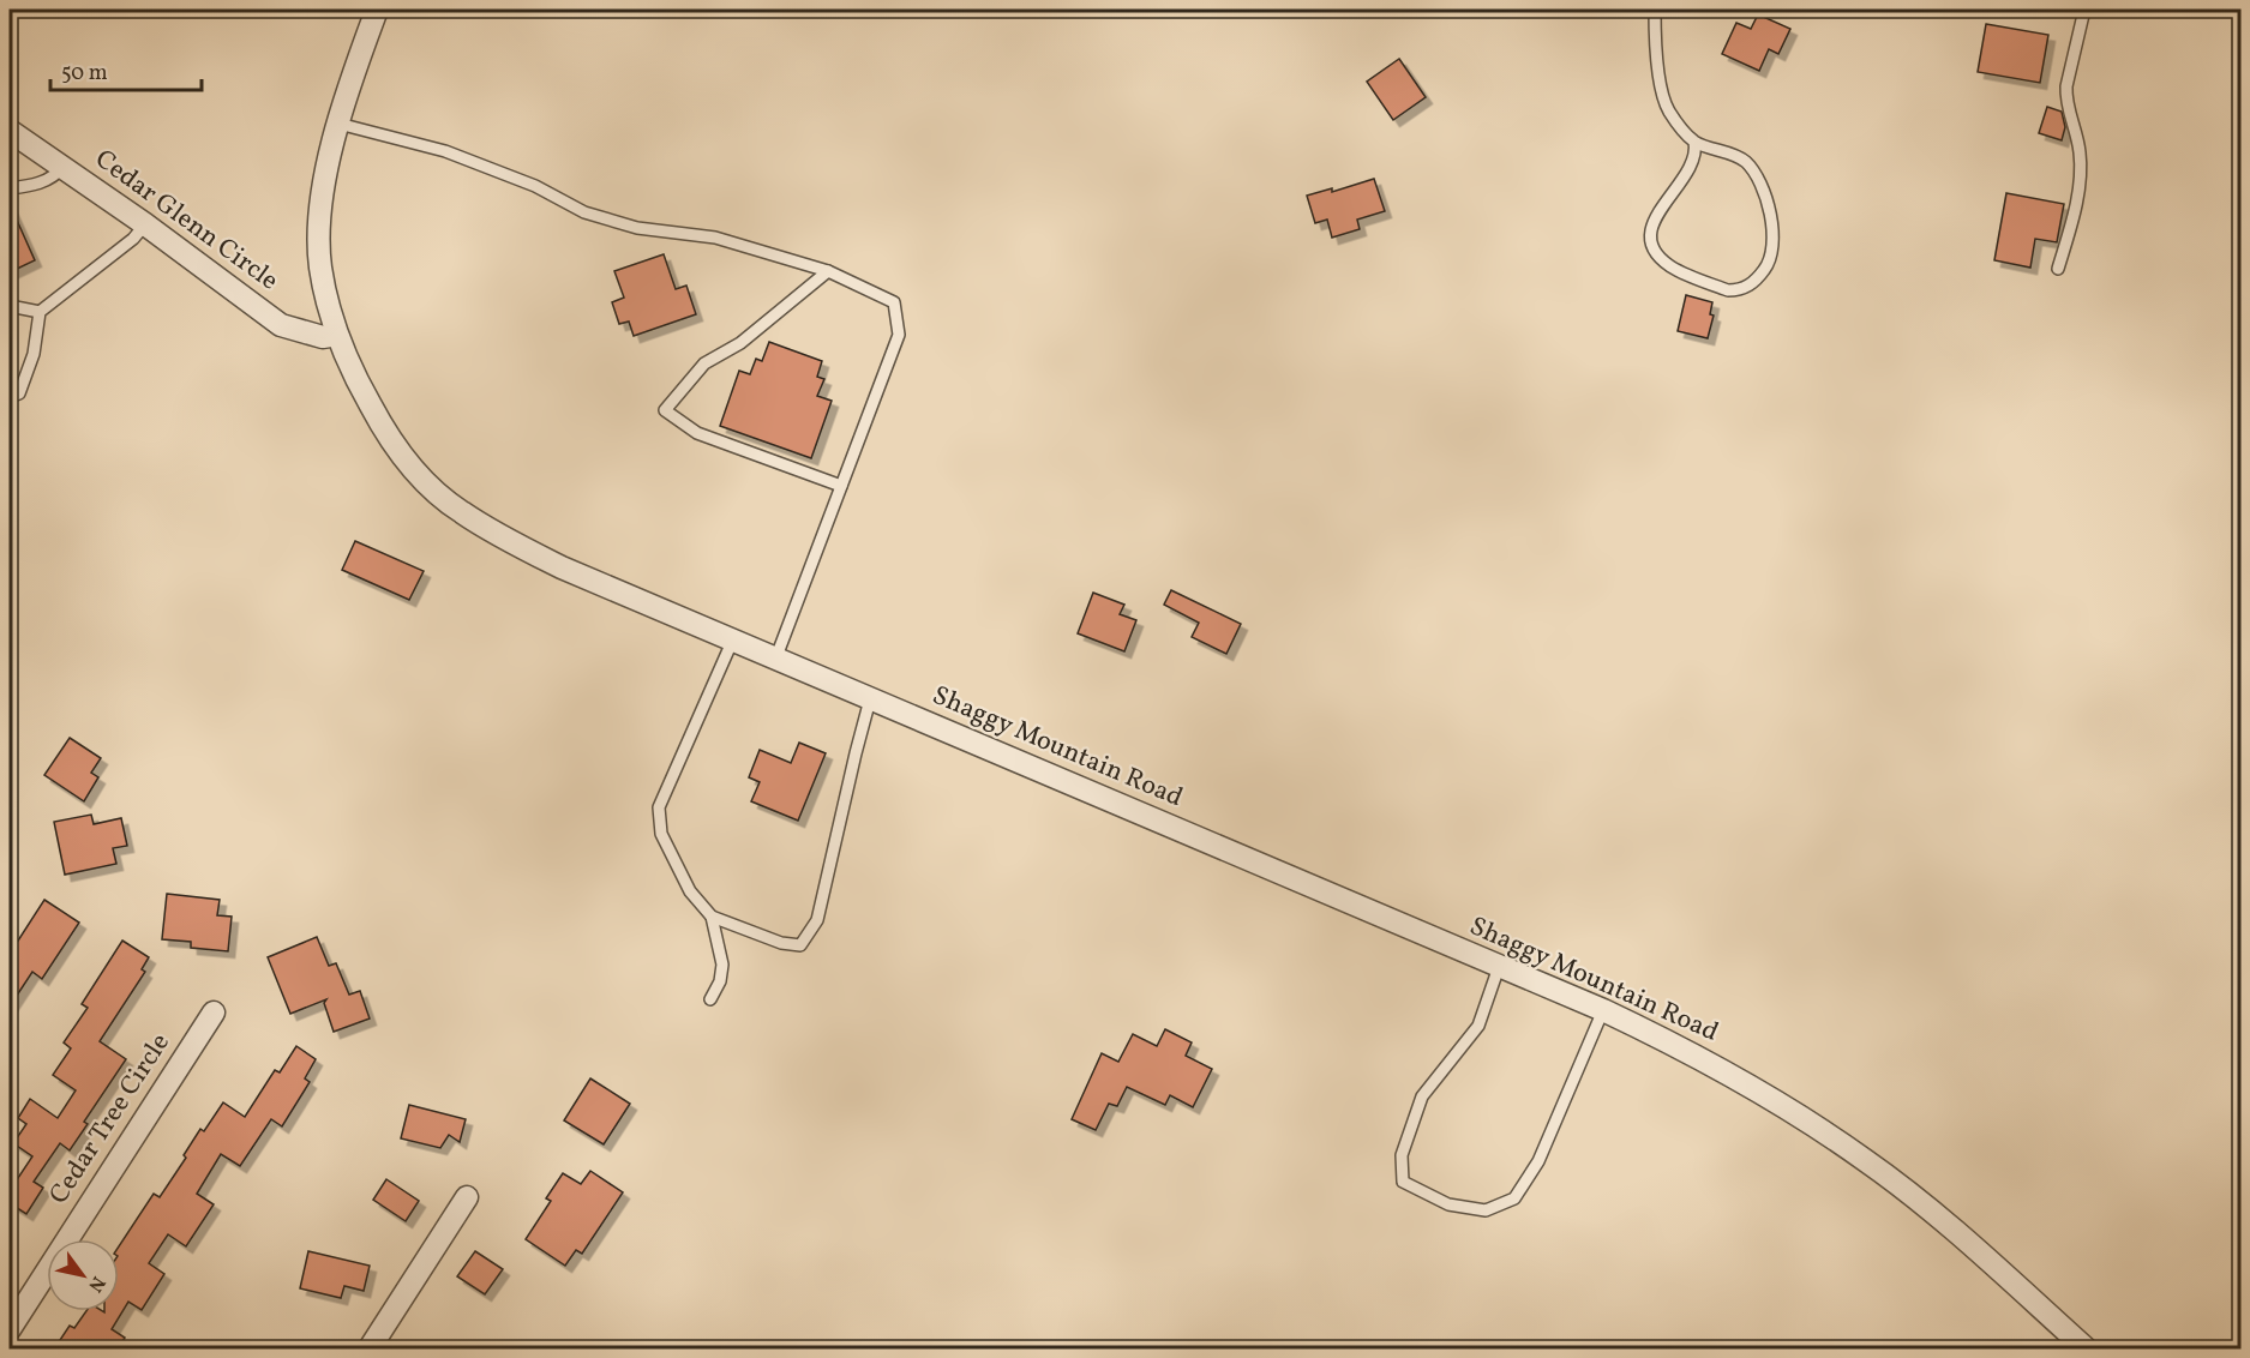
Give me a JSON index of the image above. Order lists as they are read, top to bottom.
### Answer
{
  "streets": {
    "street": ["Cedar Glenn Circle", "Shaggy Mountain Road", "Cedar Tree Circle"]
  },
  "crossings": [
    ["Cedar Glenn Circle", "Shaggy Mountain Road"]
  ],
  "scale_bar": "50 m",
  "north": "bottom right"
}
